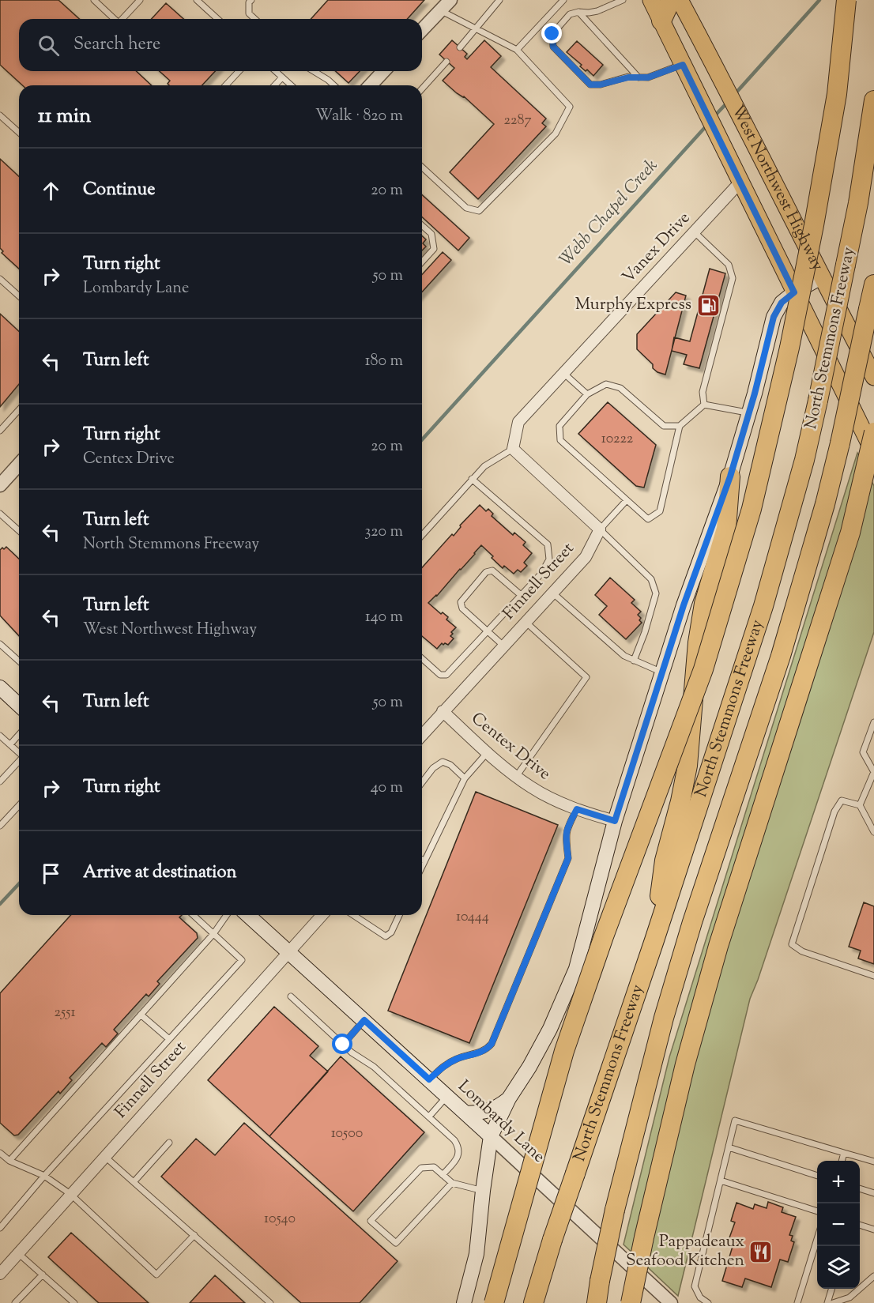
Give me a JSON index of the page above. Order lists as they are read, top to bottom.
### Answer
{
  "streets": {
    "highway": ["North Stemmons Freeway"],
    "main road": ["West Northwest Highway", "Lombardy Lane"],
    "street": ["Vanex Drive", "Finnell Street", "Centex Drive"]
  },
  "crossings": [
    ["West Northwest Highway", "Vanex Drive"],
    ["West Northwest Highway", "North Stemmons Freeway"],
    ["North Stemmons Freeway", "Centex Drive"],
    ["North Stemmons Freeway", "Lombardy Lane"],
    ["Finnell Street", "Centex Drive"],
    ["Finnell Street", "Lombardy Lane"]
  ],
  "water": ["Webb Chapel Creek"],
  "places": {
    "fuel station": ["Murphy Express"],
    "restaurant": ["Pappadeaux Seafood Kitchen"]
  },
  "house_numbers": [
    "2287",
    "10222",
    "10444",
    "2551",
    "10500",
    "10540"
  ],
  "page": {
    "search": "Search here",
    "heading": ["11 min", "Walk · 820 m"],
    "list": [
      ["Continue", "20 m"],
      ["Turn right", "Lombardy Lane", "50 m"],
      ["Turn left", "180 m"],
      ["Turn right", "Centex Drive", "20 m"],
      ["Turn left", "North Stemmons Freeway", "320 m"],
      ["Turn left", "West Northwest Highway", "140 m"],
      ["Turn left", "50 m"],
      ["Turn right", "40 m"],
      "Arrive at destination"
    ],
    "map_buttons": ["+", "−"]
  }
}
